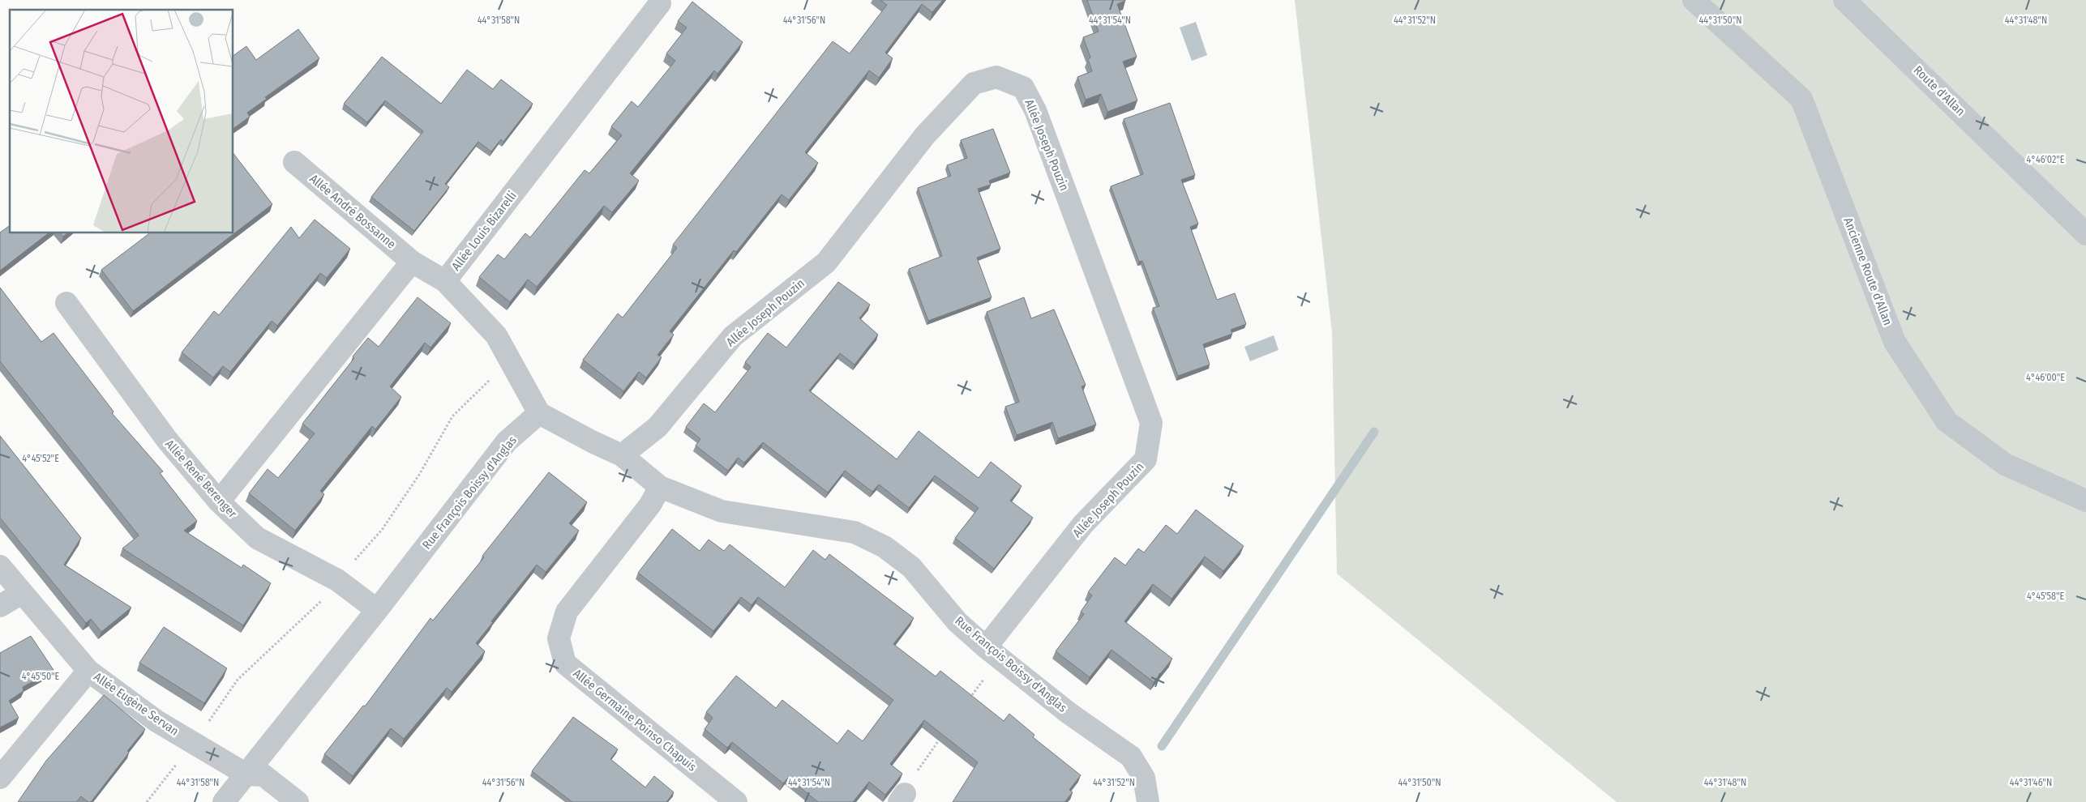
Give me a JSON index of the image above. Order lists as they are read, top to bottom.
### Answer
{
  "streets": {
    "street": [
      "Route d'Allan",
      "Allée Joseph Pouzin",
      "Allée André Bossanne",
      "Allée Louis Bizarelli",
      "Ancienne Route d'Allan",
      "Allée René Berenger",
      "Rue François Boissy d'Anglas",
      "Allée Eugène Servan",
      "Allée Germaine Poinso Chapuis"
    ]
  },
  "crossings": [
    ["Allée Joseph Pouzin", "Rue François Boissy d'Anglas"],
    ["Allée André Bossanne", "Allée Louis Bizarelli"],
    ["Allée René Berenger", "Rue François Boissy d'Anglas"],
    ["Rue François Boissy d'Anglas", "Allée Eugène Servan"],
    ["Rue François Boissy d'Anglas", "Allée Germaine Poinso Chapuis"]
  ],
  "coordinates": [
    "44°31'58\"N",
    "44°31'56\"N",
    "44°31'54\"N",
    "44°31'52\"N",
    "44°31'50\"N",
    "44°31'48\"N",
    "4°46'02\"E",
    "4°46'00\"E",
    "4°45'52\"E",
    "4°45'58\"E",
    "4°45'50\"E",
    "44°31'46\"N"
  ]
}
